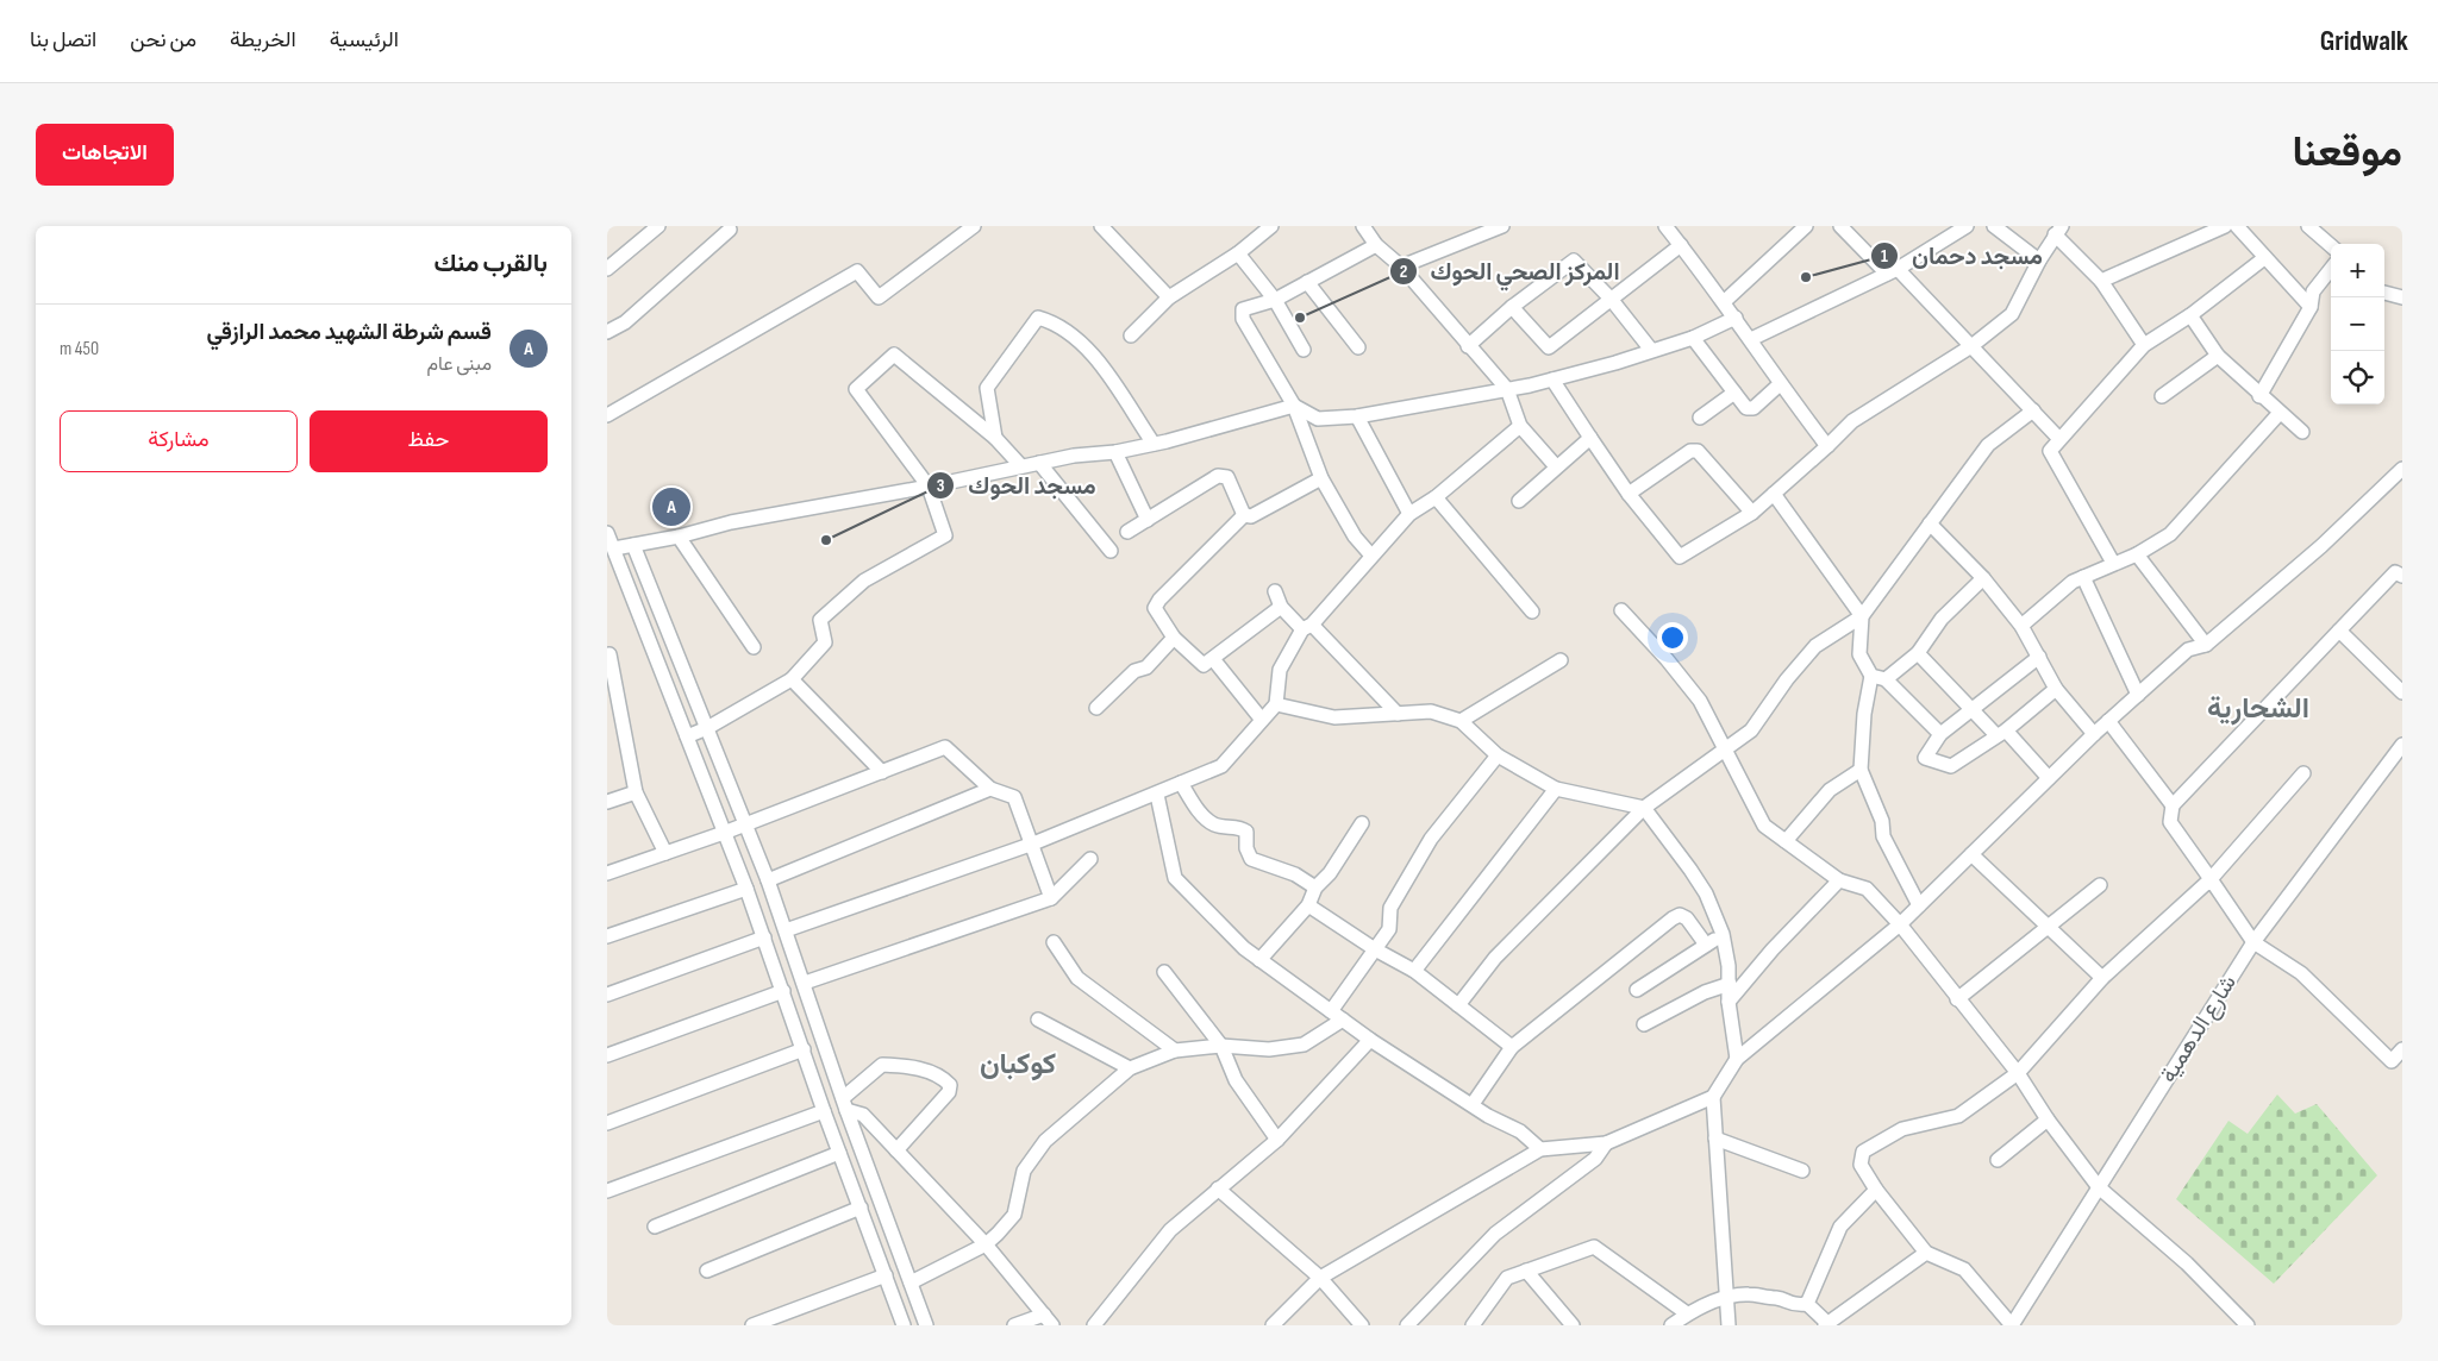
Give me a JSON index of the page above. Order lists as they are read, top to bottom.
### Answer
{
  "streets": {
    "street": ["شارع الدهمية"]
  },
  "districts": ["الشحارية", "كوكبان"],
  "places": ["مسجد دحمان", "المركز الصحي الحوك", "مسجد الحوك"],
  "page": {
    "header": "Gridwalk",
    "nav": [
      "الرئيسية",
      "الخريطة",
      "من نحن",
      "اتصل بنا"
    ],
    "title": "موقعنا",
    "buttons": [
      "الاتجاهات",
      ["حفظ", "مشاركة"]
    ],
    "heading": "بالقرب منك",
    "map_buttons": ["+", "−"],
    "list": [
      {
        "mark": "A",
        "name": "قسم شرطة الشهيد محمد الرازقي",
        "note": "مبنى عام",
        "value": "450 m"
      }
    ],
    "pins": "A"
  }
}
